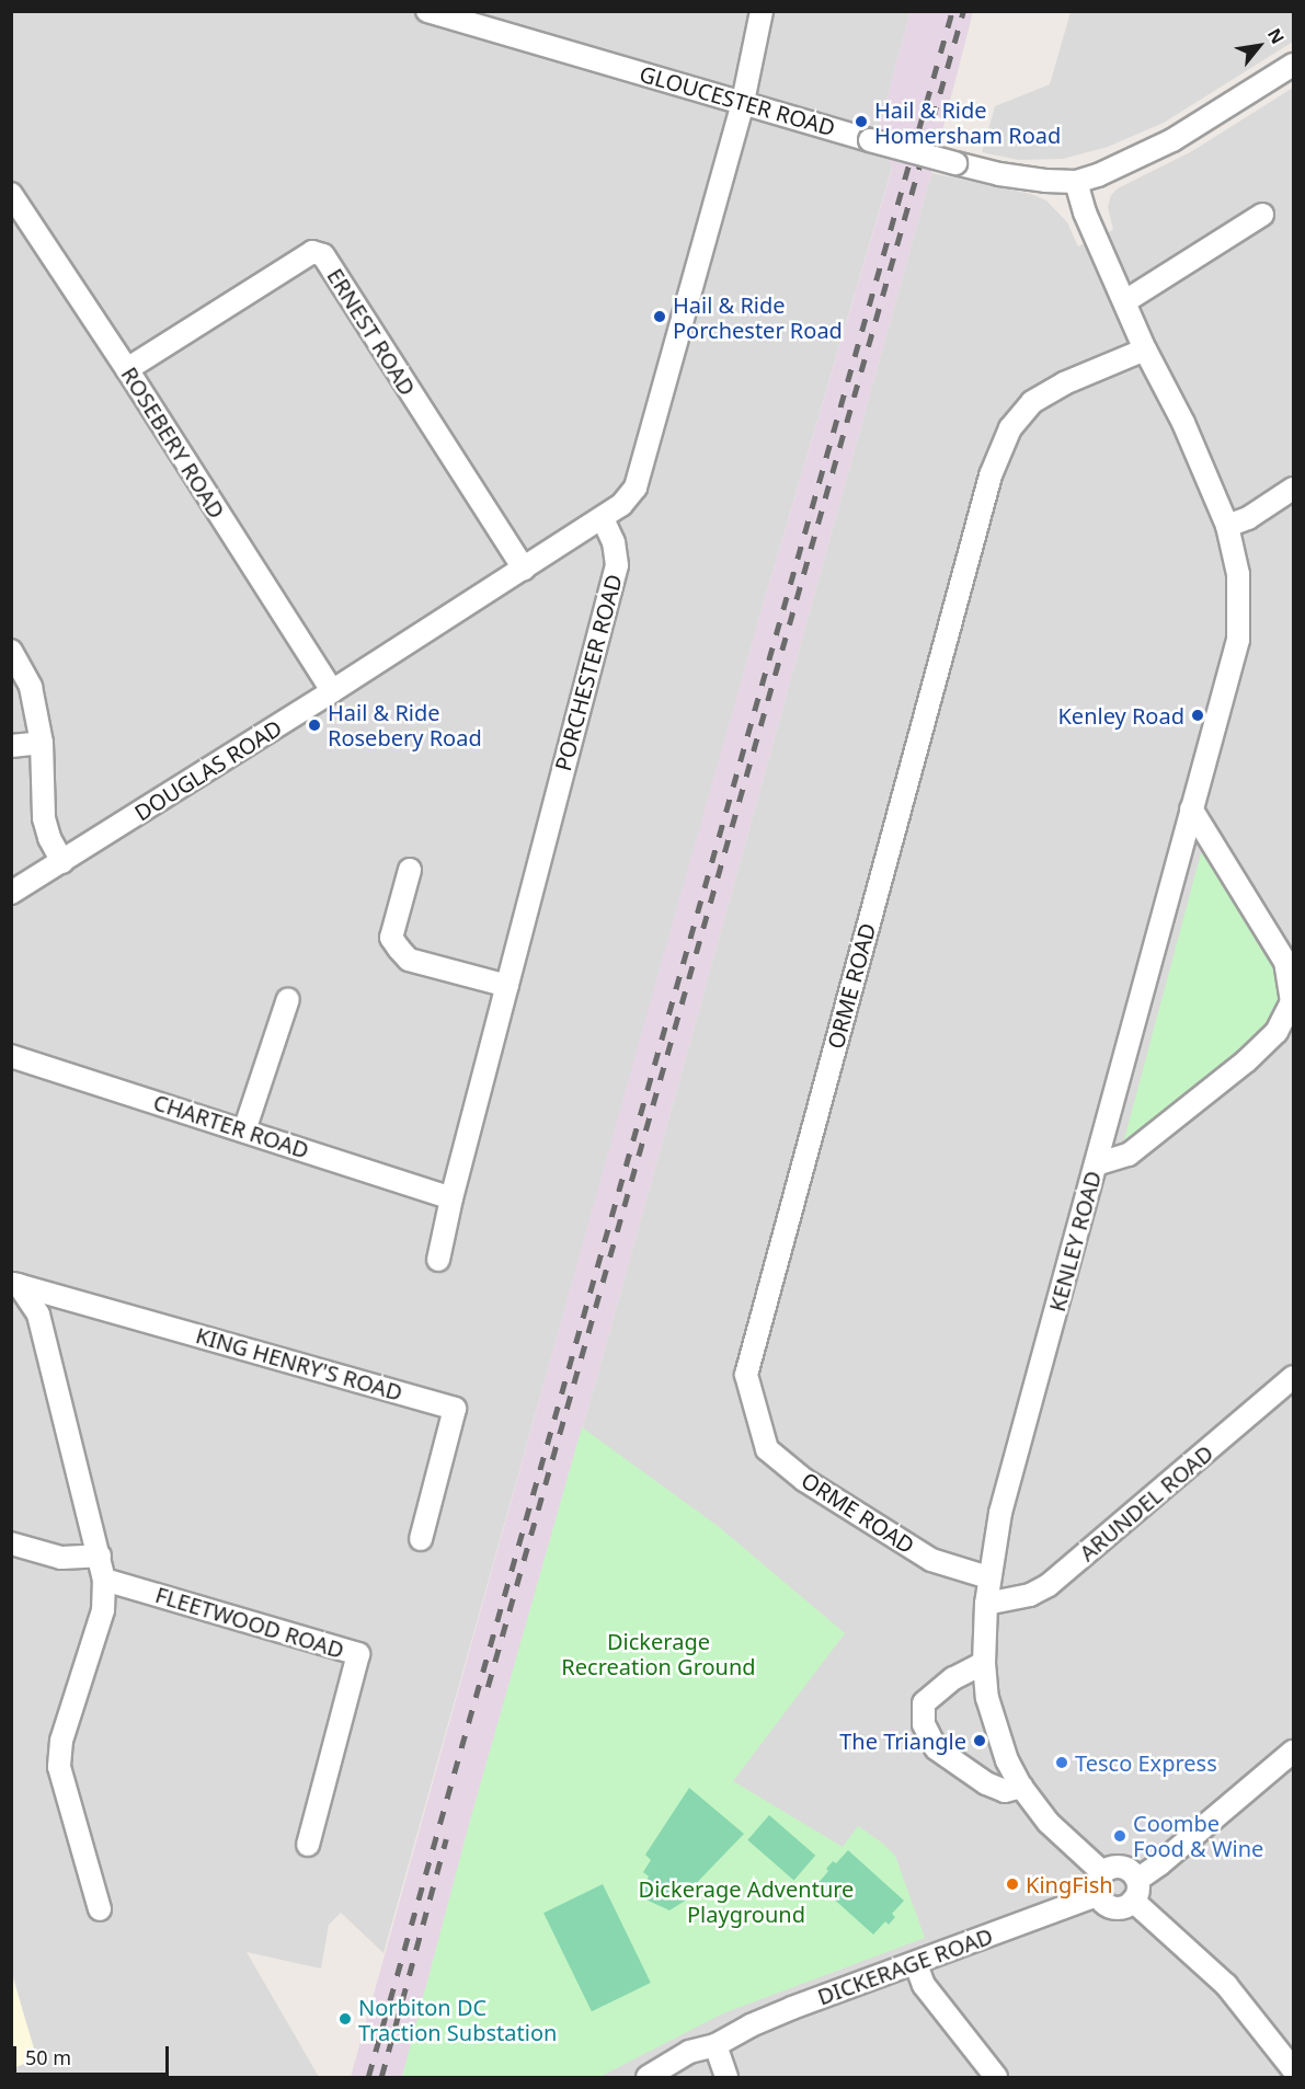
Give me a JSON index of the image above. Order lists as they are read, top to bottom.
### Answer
{
  "streets": {
    "street": [
      "GLOUCESTER ROAD",
      "ERNEST ROAD",
      "ROSEBERY ROAD",
      "PORCHESTER ROAD",
      "DOUGLAS ROAD",
      "ORME ROAD",
      "CHARTER ROAD",
      "KENLEY ROAD",
      "KING HENRY'S ROAD",
      "ARUNDEL ROAD",
      "FLEETWOOD ROAD",
      "DICKERAGE ROAD"
    ]
  },
  "crossings": [
    ["GLOUCESTER ROAD", "KENLEY ROAD"],
    ["ERNEST ROAD", "ROSEBERY ROAD"],
    ["ERNEST ROAD", "DOUGLAS ROAD"],
    ["ROSEBERY ROAD", "DOUGLAS ROAD"],
    ["PORCHESTER ROAD", "DOUGLAS ROAD"],
    ["PORCHESTER ROAD", "CHARTER ROAD"],
    ["ORME ROAD", "KENLEY ROAD"],
    ["KENLEY ROAD", "ARUNDEL ROAD"],
    ["KENLEY ROAD", "DICKERAGE ROAD"]
  ],
  "parks": ["Dickerage Recreation Ground", "Dickerage Adventure Playground"],
  "places": [
    "Hail & Ride Homersham Road",
    "Hail & Ride Porchester Road",
    "Kenley Road",
    "Hail & Ride Rosebery Road",
    "The Triangle",
    "Tesco Express",
    "Coombe Food & Wine",
    "KingFish",
    "Norbiton DC Traction Substation"
  ],
  "scale_bar": "50 m",
  "north": "top right"
}
